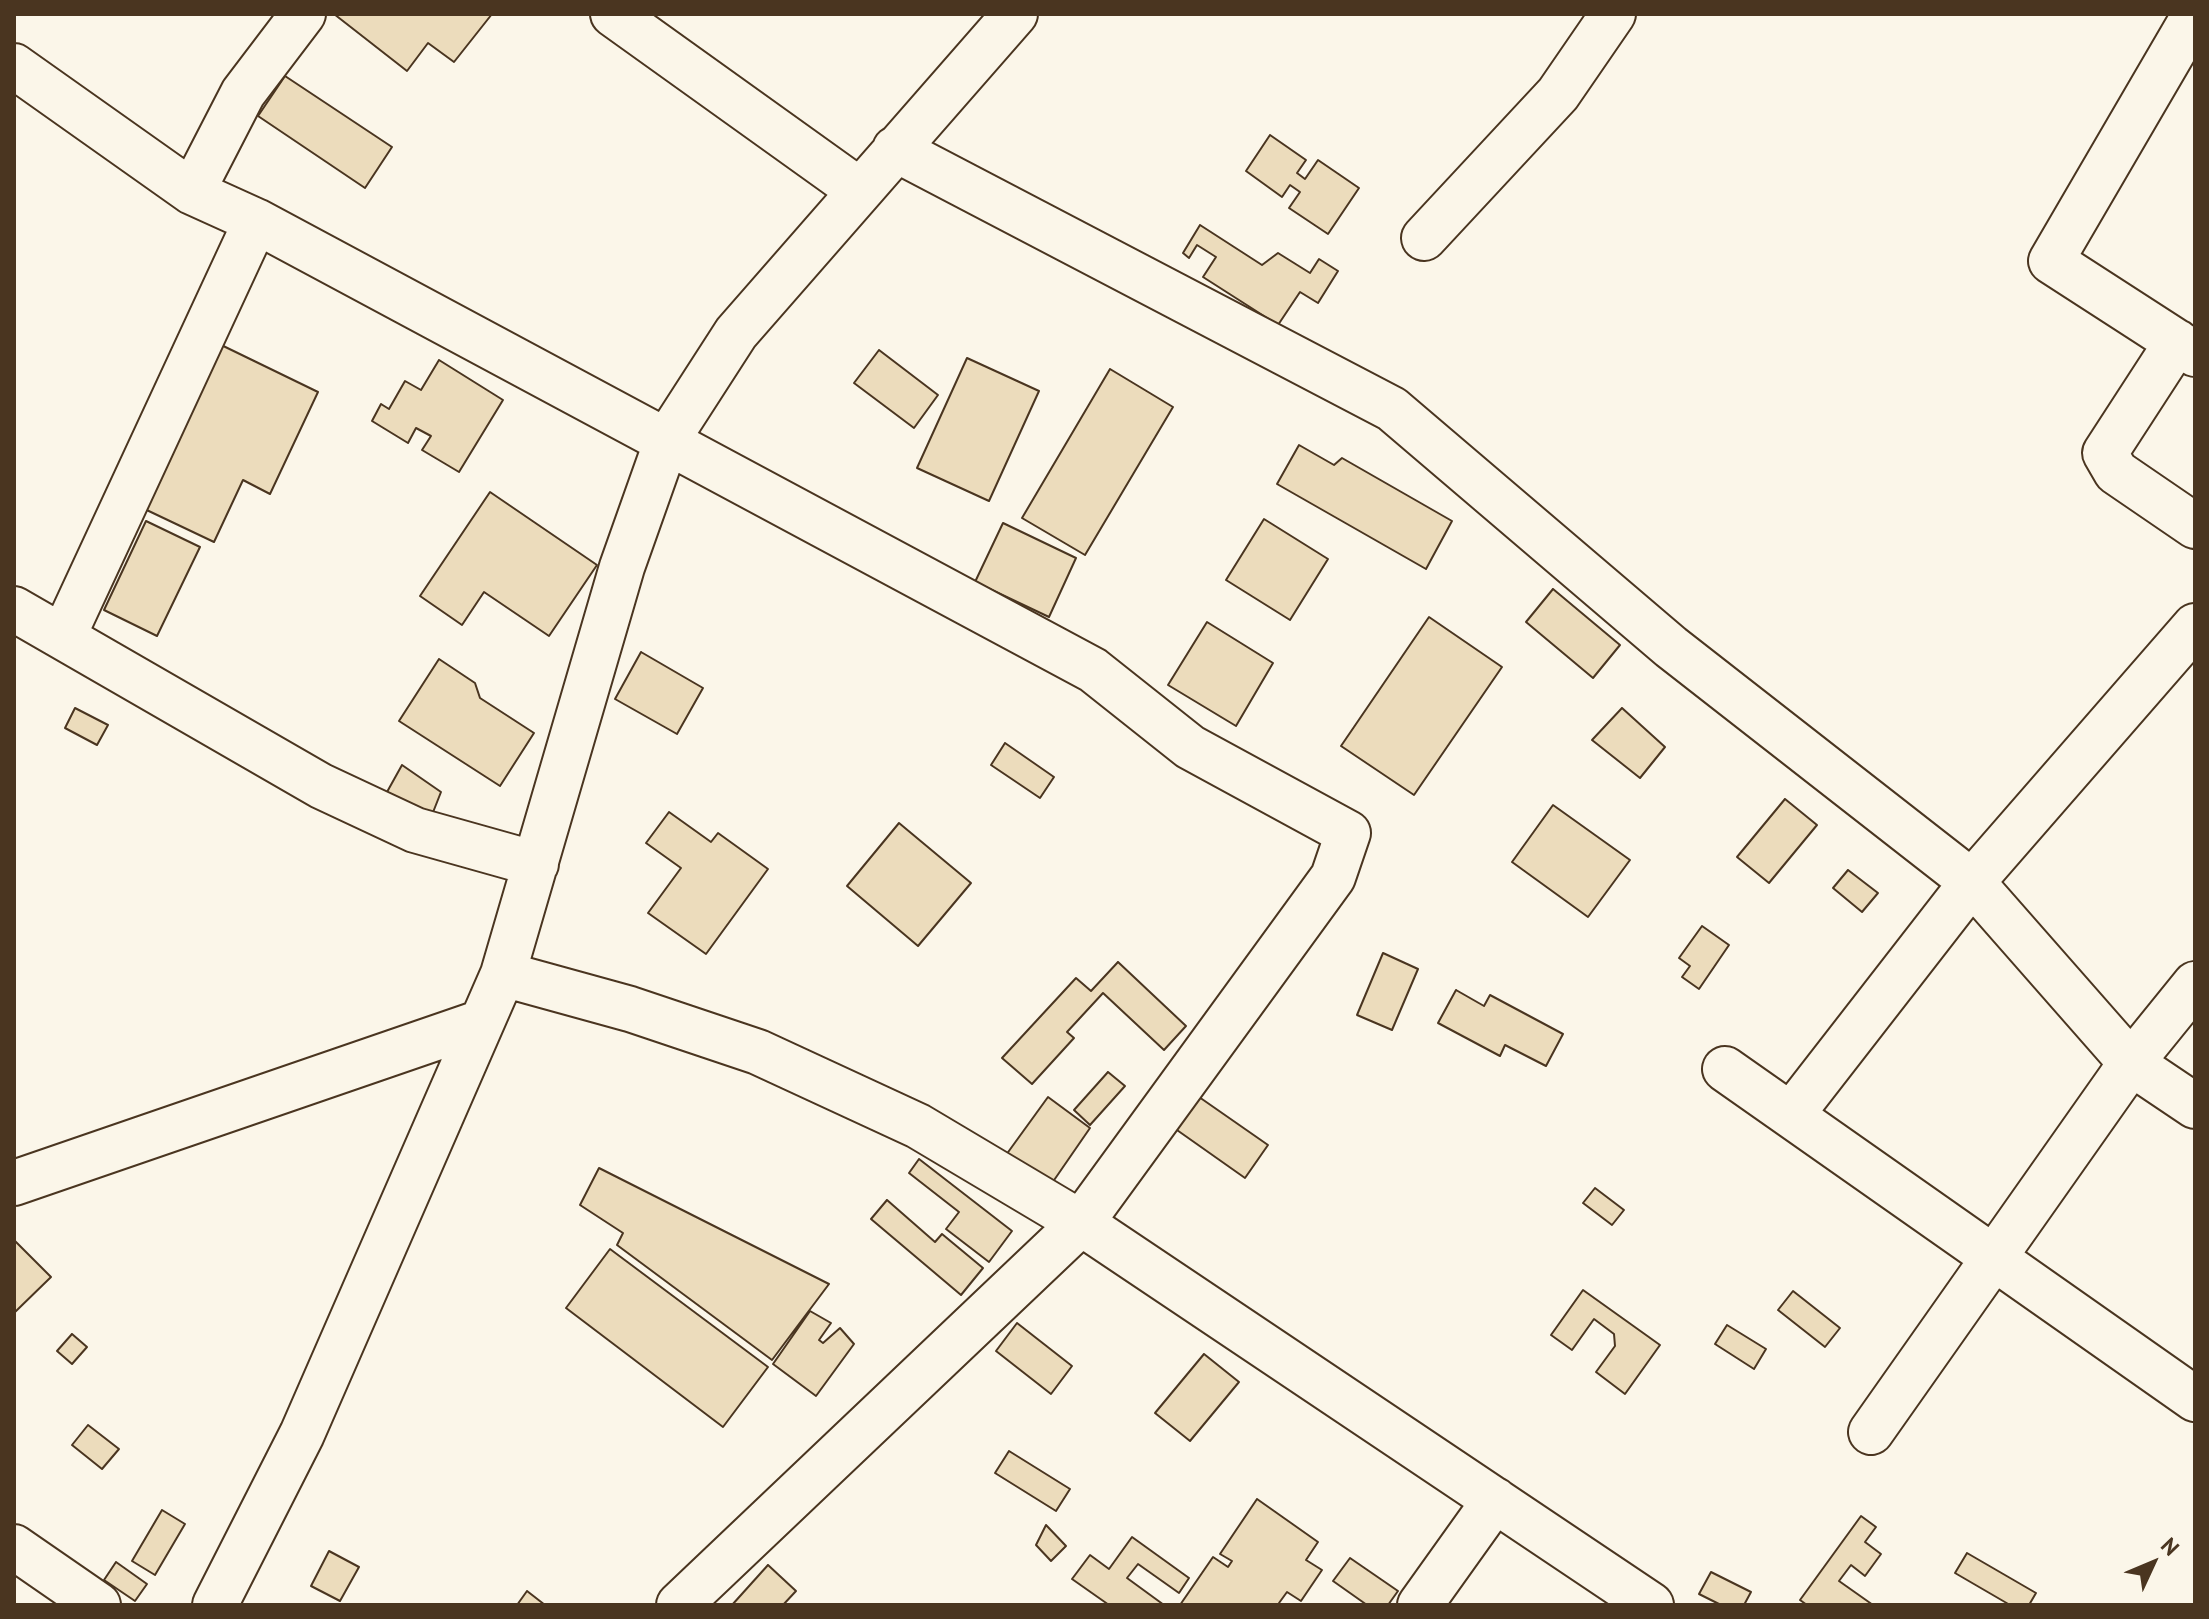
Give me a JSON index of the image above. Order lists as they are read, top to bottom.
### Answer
{
  "north": "top right"
}
